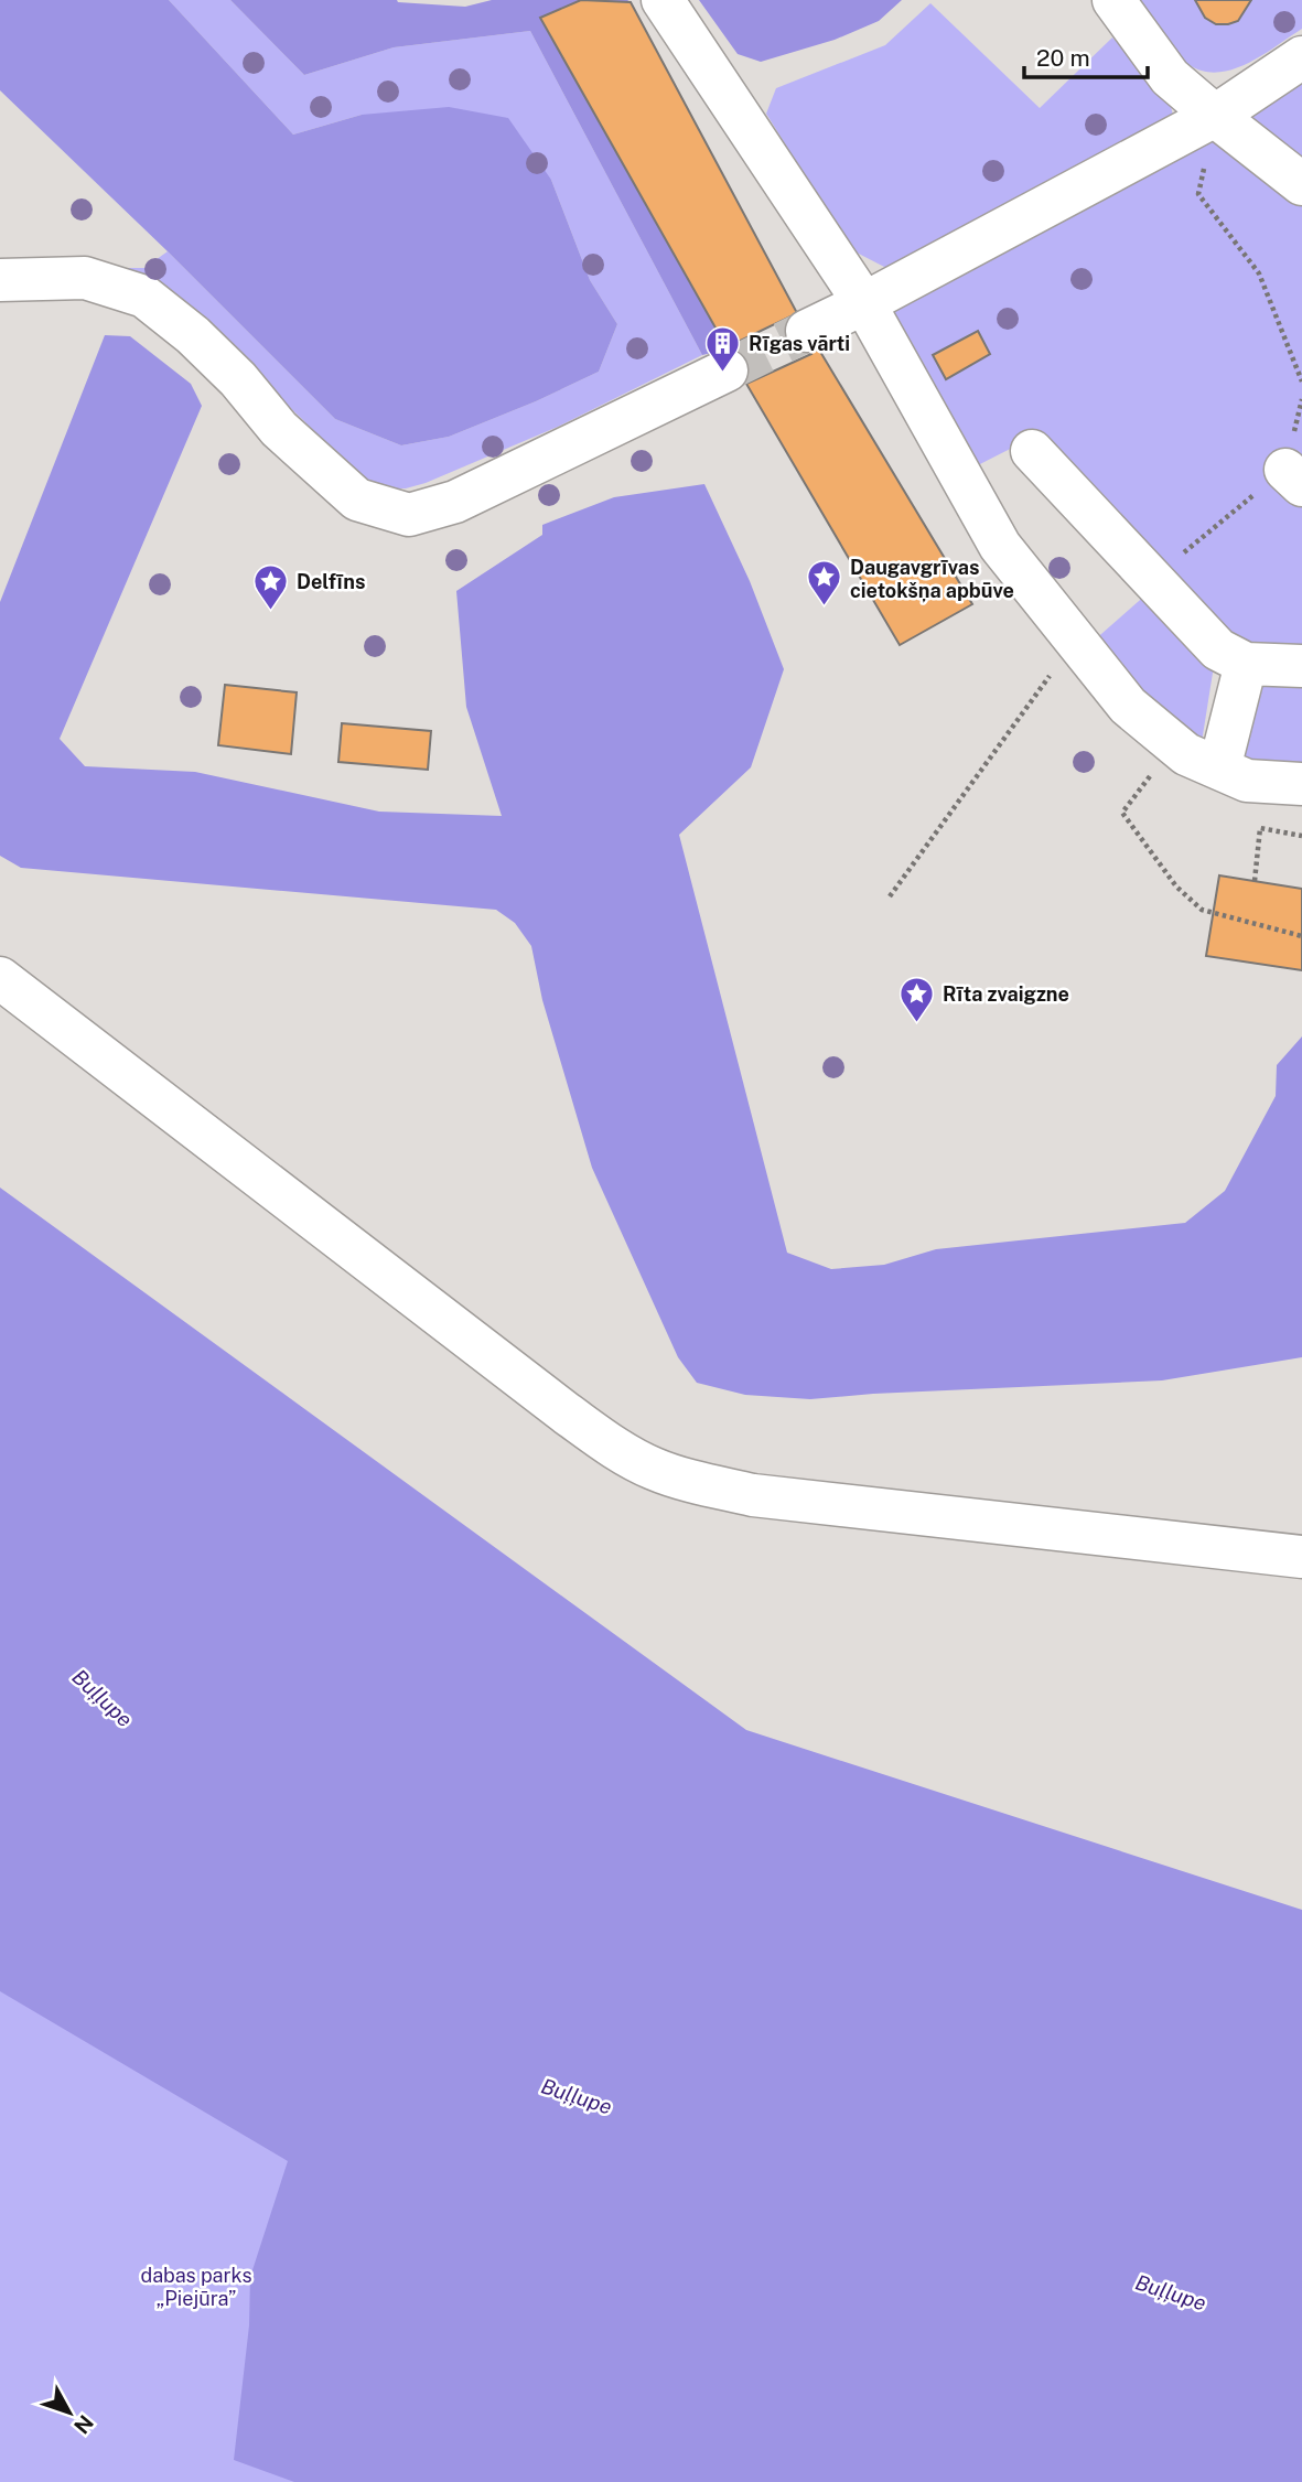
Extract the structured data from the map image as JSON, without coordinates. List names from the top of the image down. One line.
{"water":["Buļļupe"],"parks":["dabas parks „Piejūra”"],"places":{"building":["Rīgas vārti"],"place":["Daugavgrīvas cietokšņa apbūve","Delfīns","Rīta zvaigzne"]},"scale_bar":"20 m","north":"bottom right"}
